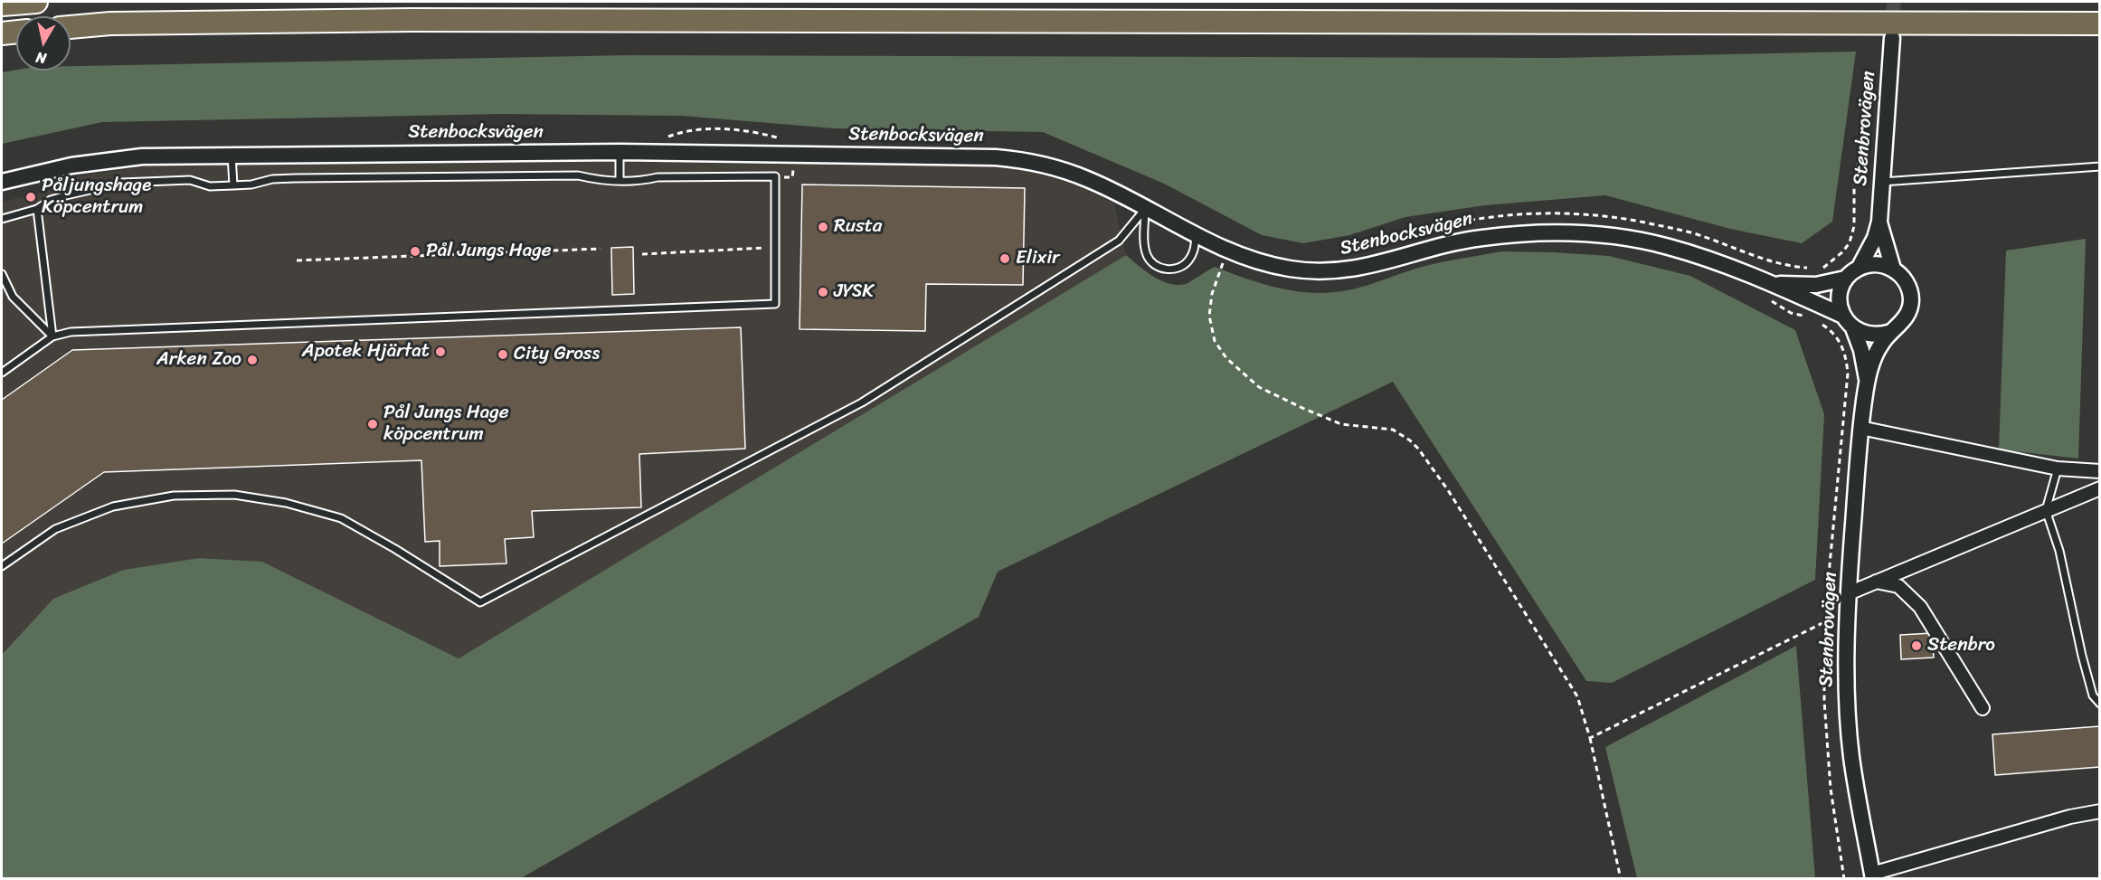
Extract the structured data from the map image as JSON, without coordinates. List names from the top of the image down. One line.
{"streets":{"street":["Stenbrovägen","Stenbocksvägen"]},"crossings":[["Stenbrovägen","Stenbocksvägen"]],"places":["Påljungshage Köpcentrum","Rusta","Pål Jungs Hage","Elixir","JYSK","Apotek Hjärtat","City Gross","Arken Zoo","Pål Jungs Hage köpcentrum","Stenbro"],"north":"bottom"}
